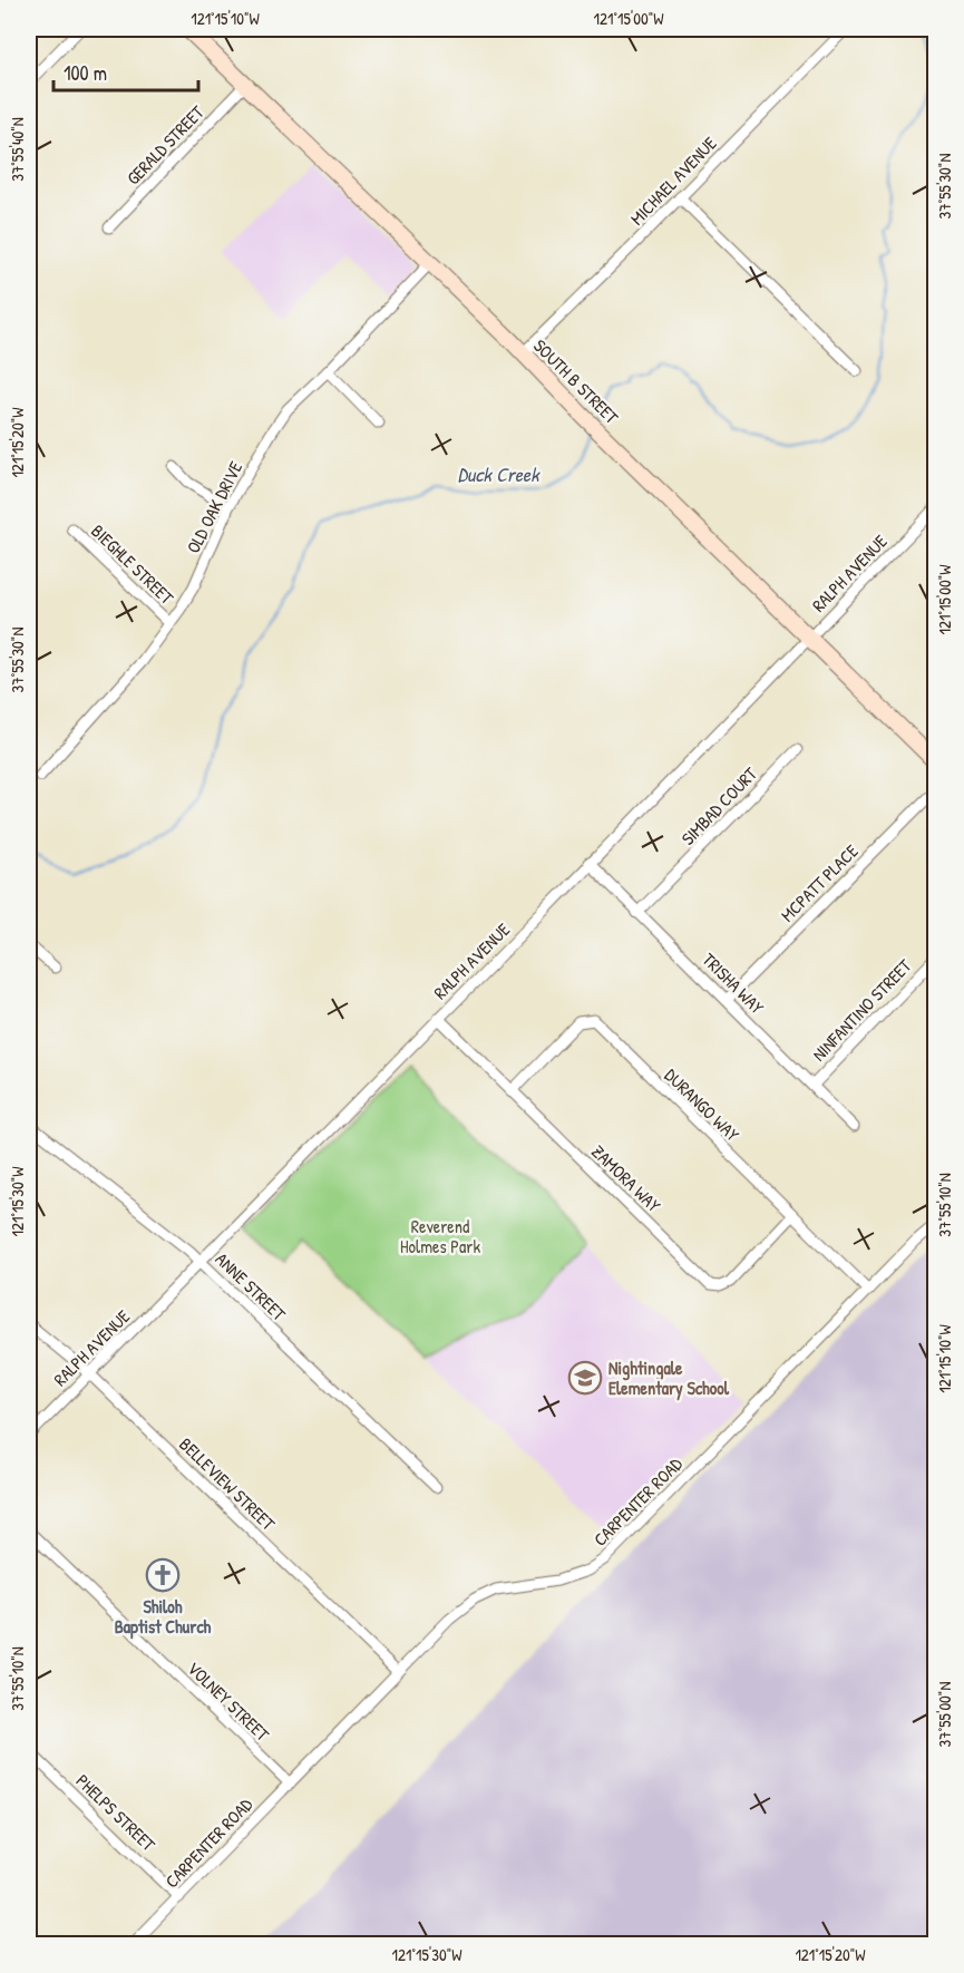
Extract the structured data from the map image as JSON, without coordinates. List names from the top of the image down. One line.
{"streets":{"street":["GERALD STREET","MICHAEL AVENUE","SOUTH B STREET","OLD OAK DRIVE","BIEGHLE STREET","RALPH AVENUE","SIMBAD COURT","MCPATT PLACE","TRISHA WAY","NINFANTINO STREET","DURANGO WAY","ZAMORA WAY","ANNE STREET","BELLEVIEW STREET","CARPENTER ROAD","VOLNEY STREET","PHELPS STREET"]},"crossings":[["GERALD STREET","SOUTH B STREET"],["MICHAEL AVENUE","SOUTH B STREET"],["SOUTH B STREET","OLD OAK DRIVE"],["SOUTH B STREET","RALPH AVENUE"],["OLD OAK DRIVE","BIEGHLE STREET"],["RALPH AVENUE","TRISHA WAY"],["RALPH AVENUE","ZAMORA WAY"],["RALPH AVENUE","ANNE STREET"],["RALPH AVENUE","BELLEVIEW STREET"],["SIMBAD COURT","TRISHA WAY"],["MCPATT PLACE","TRISHA WAY"],["TRISHA WAY","NINFANTINO STREET"],["DURANGO WAY","ZAMORA WAY"],["DURANGO WAY","CARPENTER ROAD"],["BELLEVIEW STREET","CARPENTER ROAD"],["CARPENTER ROAD","VOLNEY STREET"],["CARPENTER ROAD","PHELPS STREET"]],"water":["Duck Creek"],"parks":["Reverend Holmes Park"],"places":{"school or university":["Nightingale Elementary School"],"church":["Shiloh Baptist Church"]},"scale_bar":"100 m","coordinates":["121°15'10\"W","121°15'00\"W","37°55'40\"N","37°55'30\"N","121°15'20\"W","121°15'30\"W","37°55'10\"N","37°55'00\"N"]}
